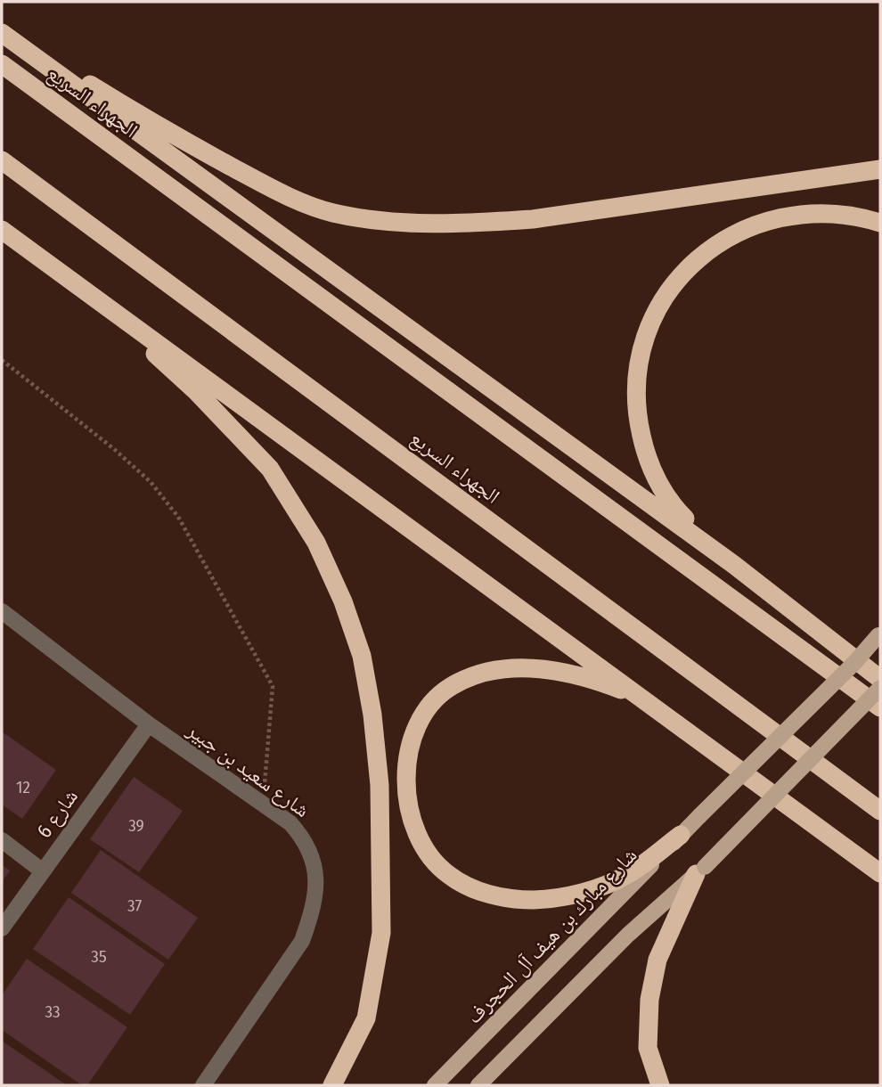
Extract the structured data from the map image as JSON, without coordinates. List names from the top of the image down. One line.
{"streets":{"highway":["الجهراء السريع"],"main road":["شارع مبارك بن هيف آل الحجرف"],"street":["شارع سعيد بن جبير","شارع 6"]},"crossings":[["شارع سعيد بن جبير","شارع 6"]],"house_numbers":["12","39","37","35","33"]}
